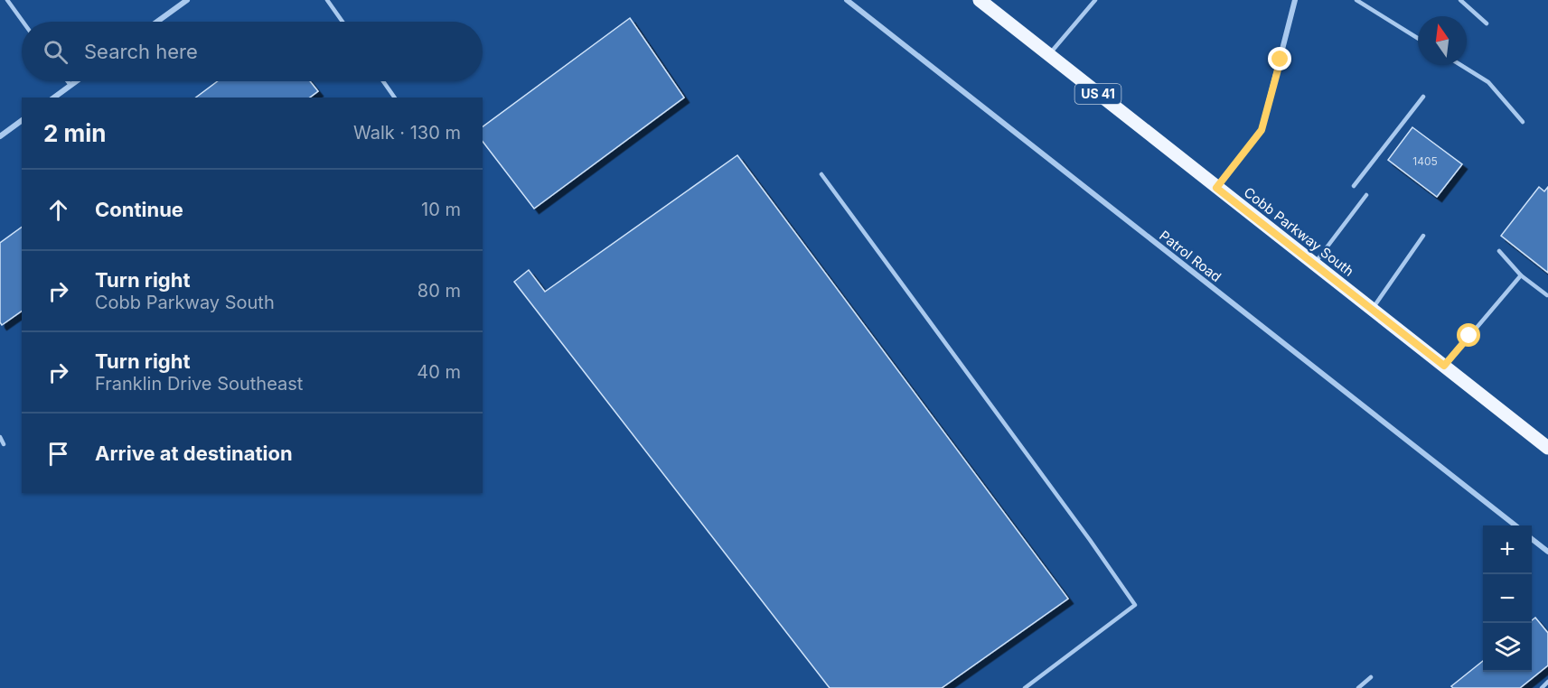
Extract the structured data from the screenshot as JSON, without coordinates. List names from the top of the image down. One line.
{"streets":{"main road":["US 41","Cobb Parkway South"],"street":["Patrol Road"]},"house_numbers":["1405"],"north":"top","page":{"search":"Search here","heading":["2 min","Walk · 130 m"],"list":[["Continue","10 m"],["Turn right","Cobb Parkway South","80 m"],["Turn right","Franklin Drive Southeast","40 m"],"Arrive at destination"],"map_buttons":["+","−"]}}
